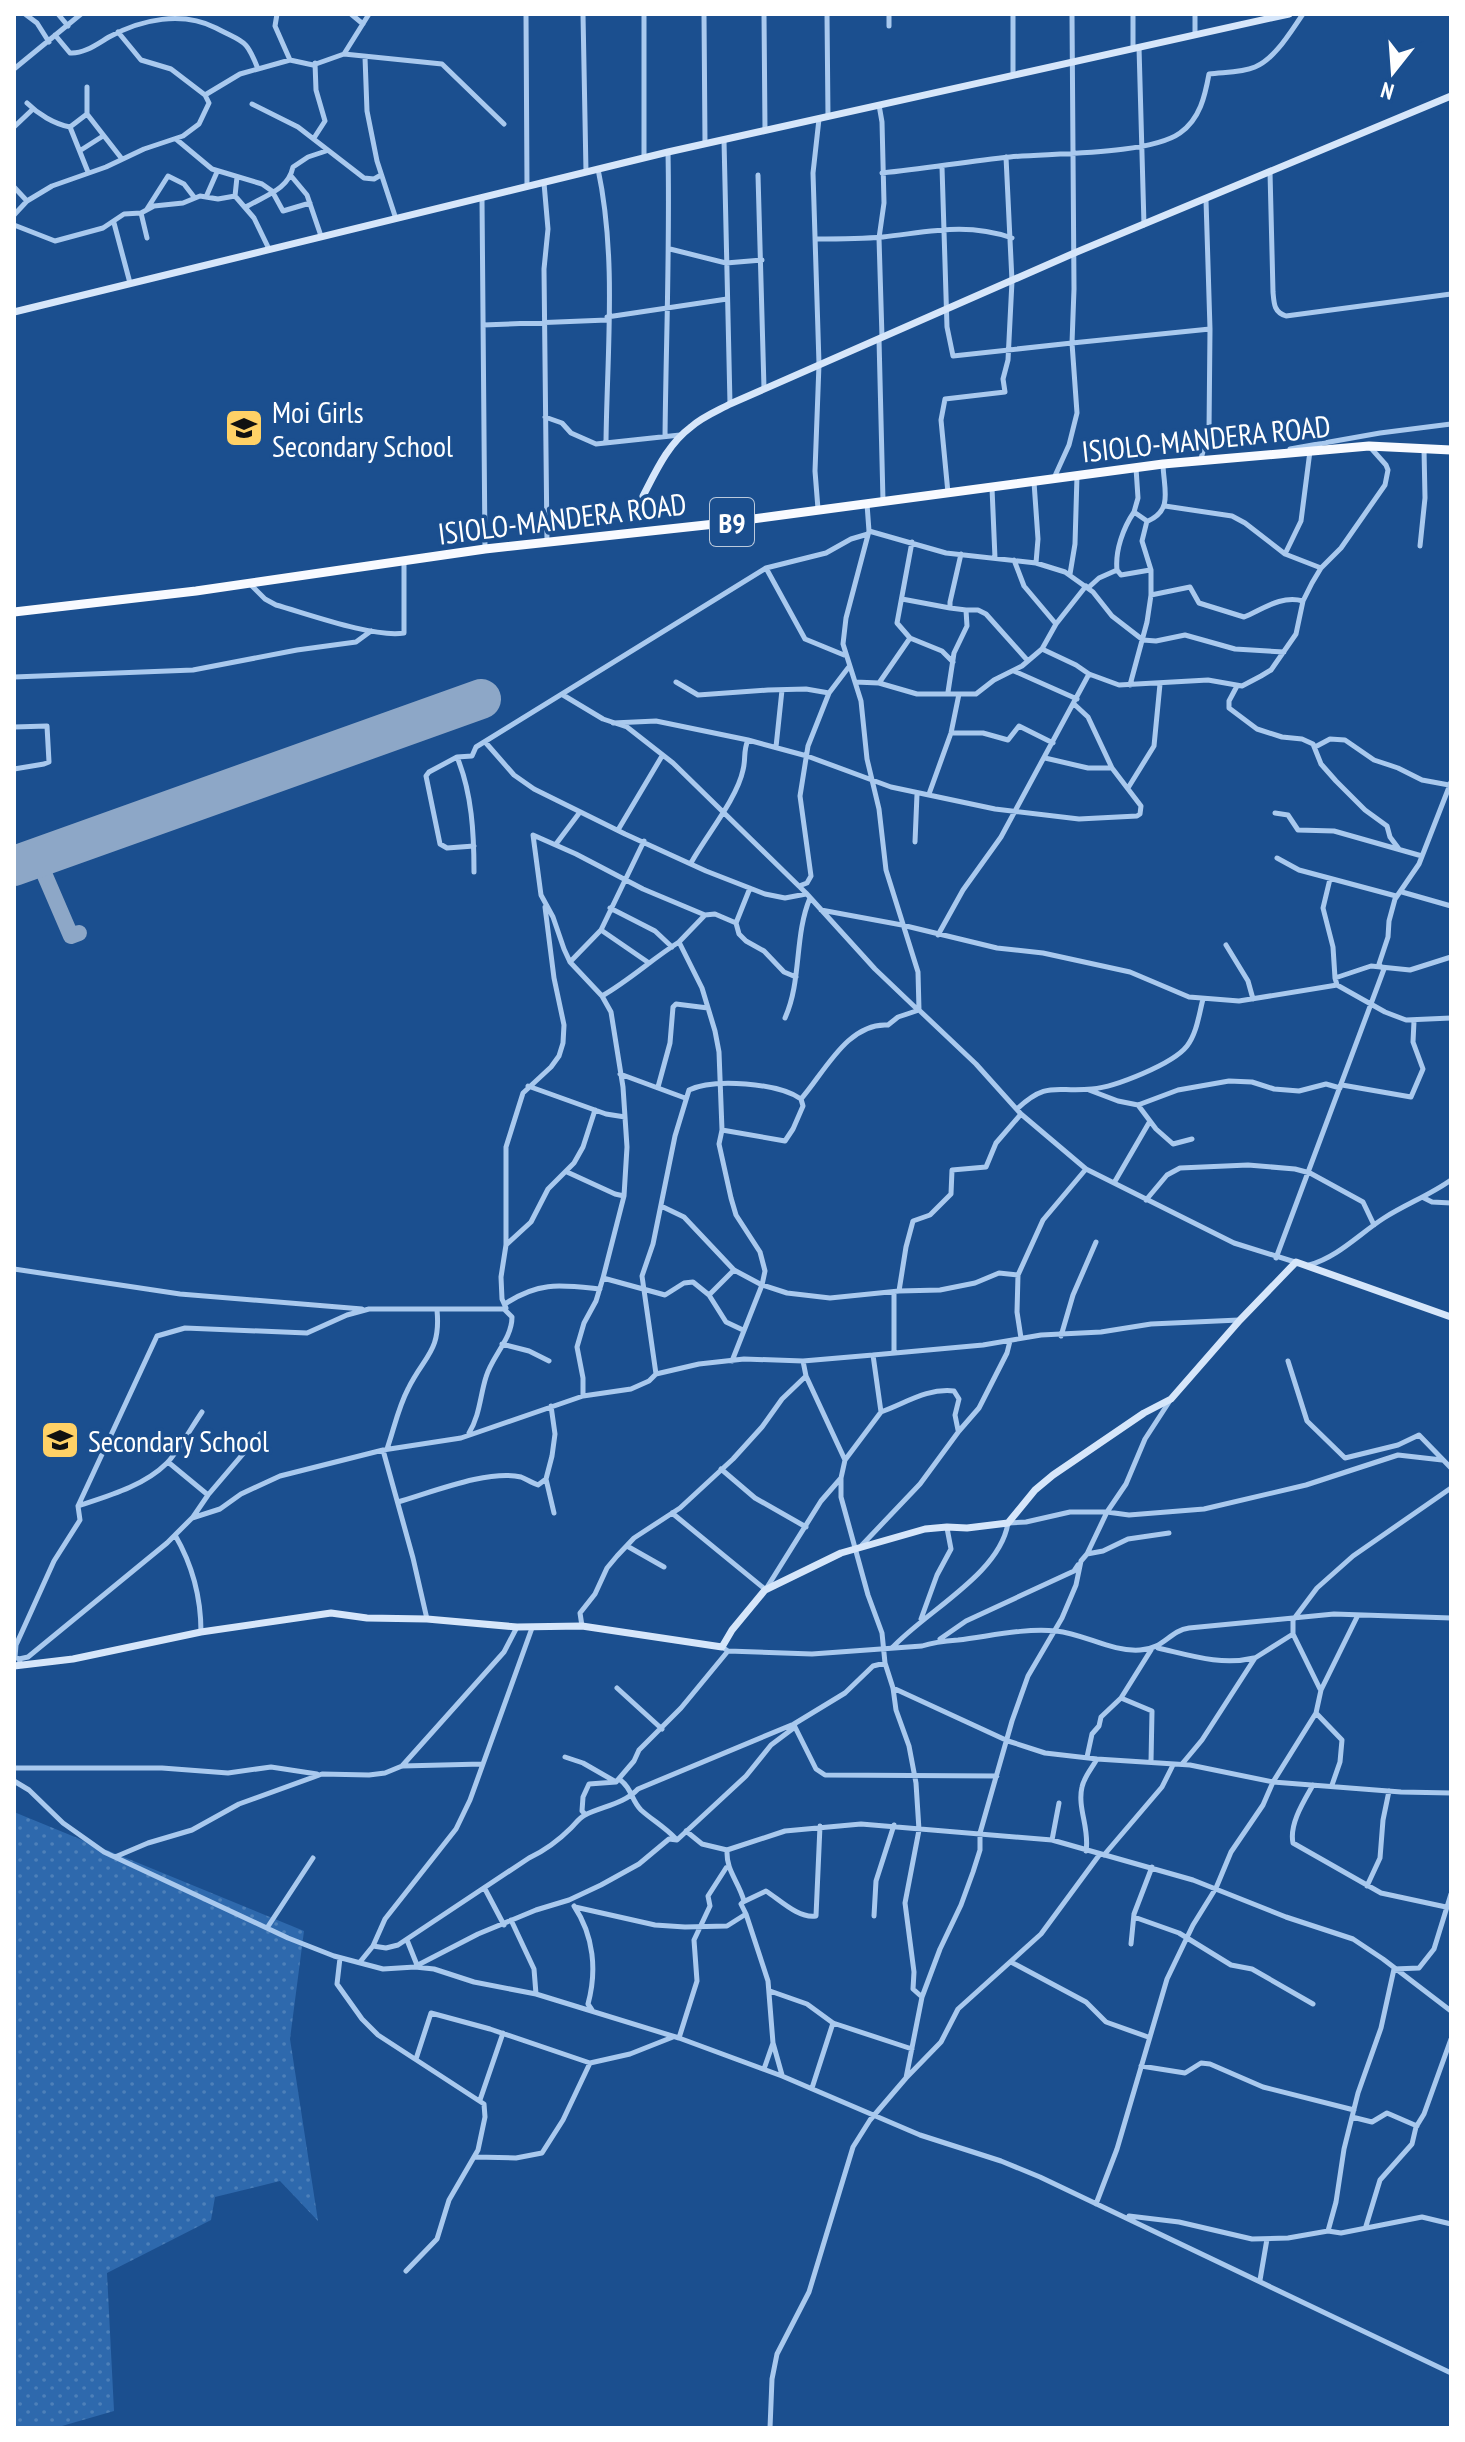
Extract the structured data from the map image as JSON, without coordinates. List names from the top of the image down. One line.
{"streets":{"highway":["ISIOLO-MANDERA ROAD","B9"]},"places":{"school or university":["Moi Girls Secondary School","Secondary School"]},"north":"bottom"}
